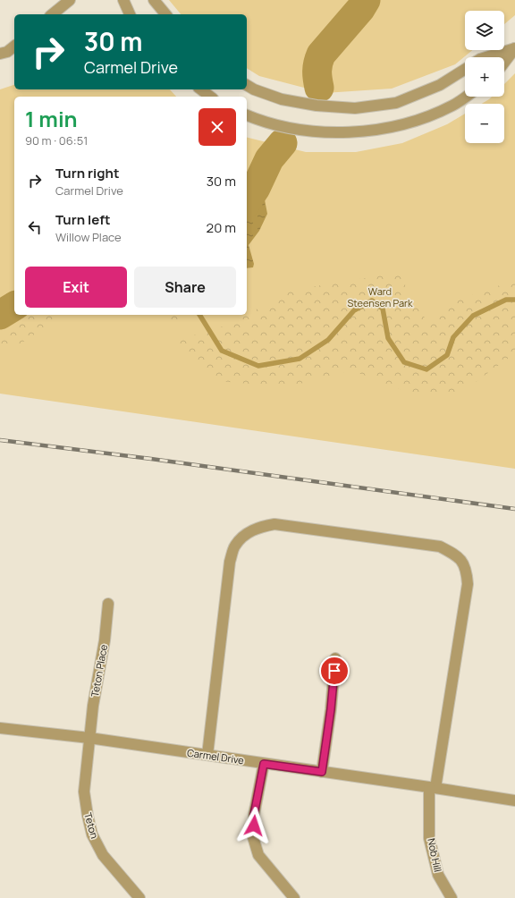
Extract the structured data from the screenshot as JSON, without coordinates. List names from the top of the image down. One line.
{"streets":{"street":["Teton Place","Carmel Drive","Teton","Nob Hill"]},"crossings":[["Teton Place","Carmel Drive"],["Teton Place","Teton"],["Carmel Drive","Teton"],["Carmel Drive","Nob Hill"]],"parks":["Ward Steensen Park"],"page":{"map_buttons":["+","−"],"turn":["30 m","Carmel Drive"],"heading":["1 min","90 m · 06:51"],"list":[{"name":"Turn right","note":"Carmel Drive","value":"30 m"},{"name":"Turn left","note":"Willow Place","value":"20 m"}],"buttons":["Exit","Share"]}}
